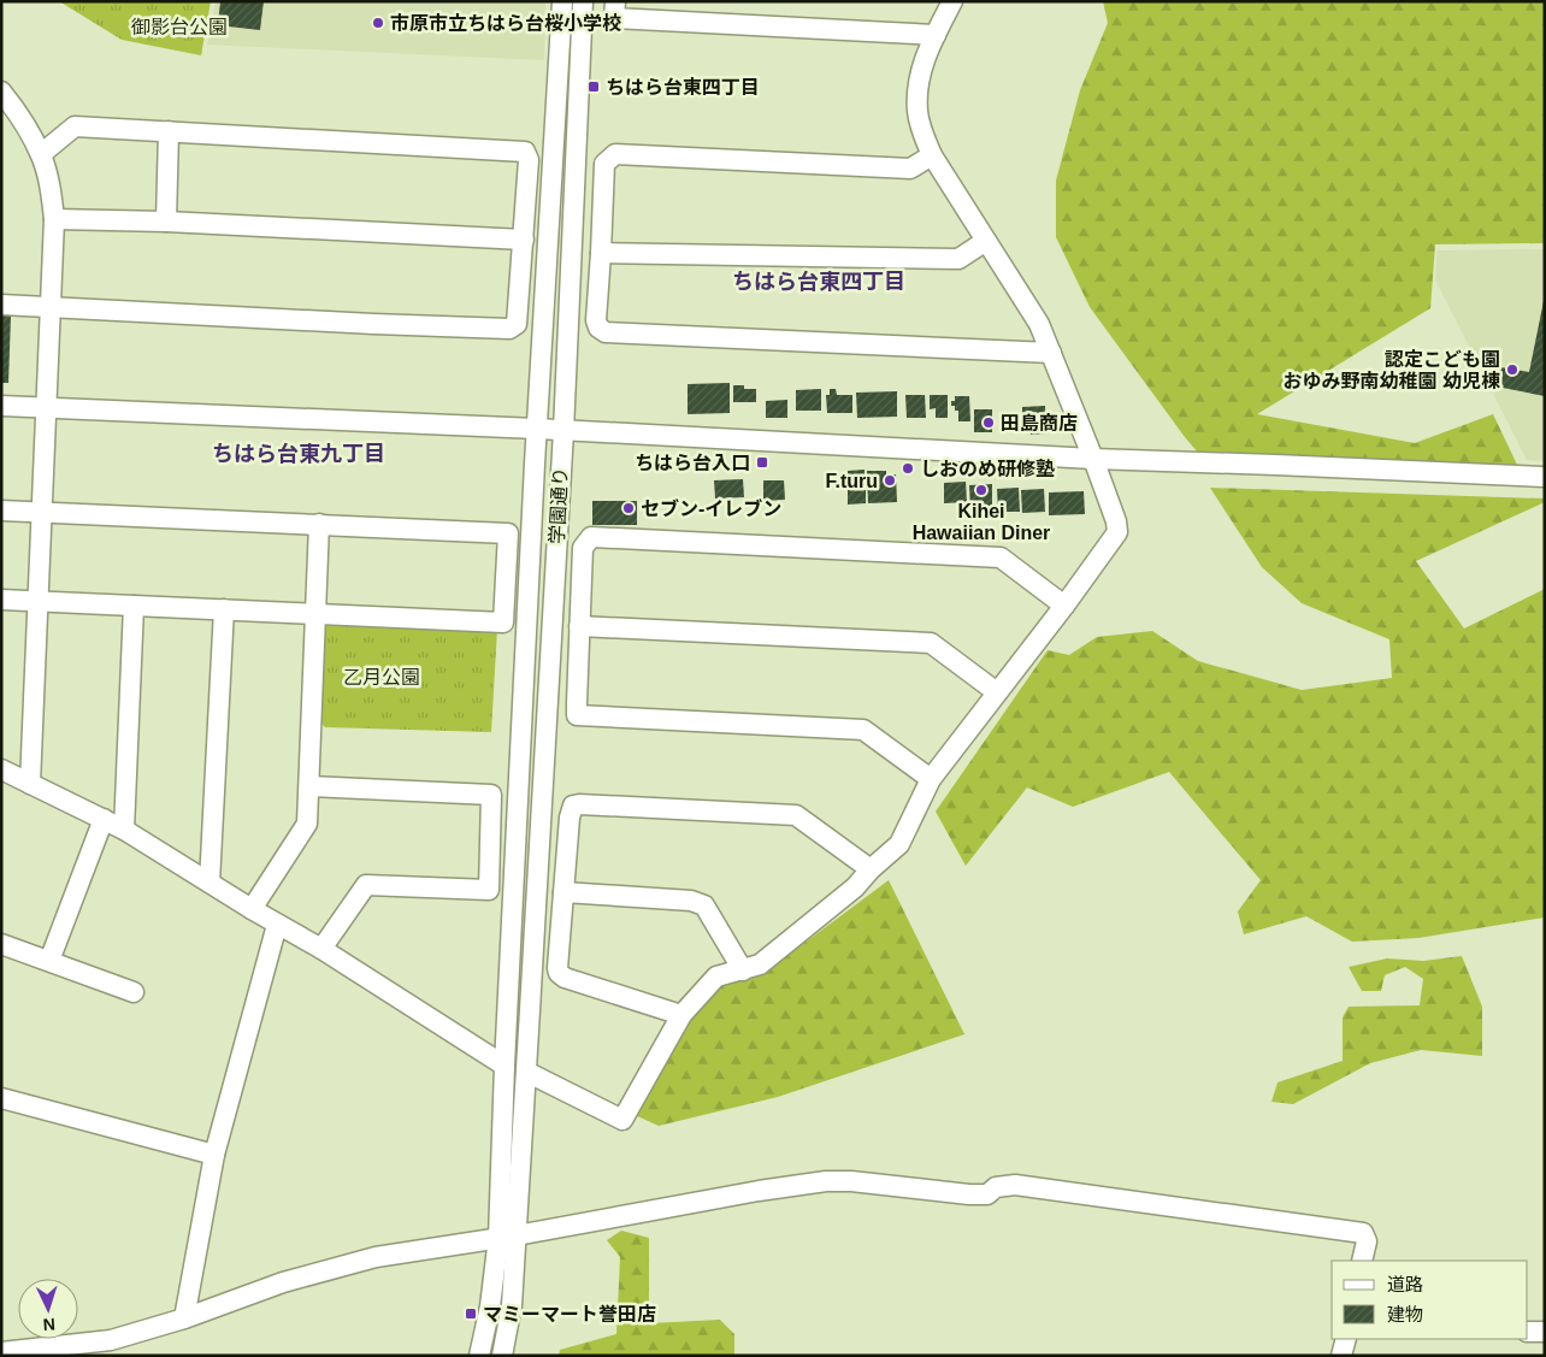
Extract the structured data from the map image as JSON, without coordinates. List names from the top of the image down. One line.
{"streets":{"street":["学園通り"]},"districts":["ちはら台東四丁目","ちはら台東九丁目"],"parks":["御影台公園","乙月公園"],"places":{"other":["市原市立ちはら台桜小学校","認定こども園 おゆみ野南幼稚園 幼児棟","田島商店","しおのめ研修塾","F.turu","Kihei Hawaiian Diner","セブン-イレブン"],"transit":["ちはら台東四丁目","ちはら台入口","マミーマート誉田店"]},"legend":["道路","建物"],"north":"bottom"}
